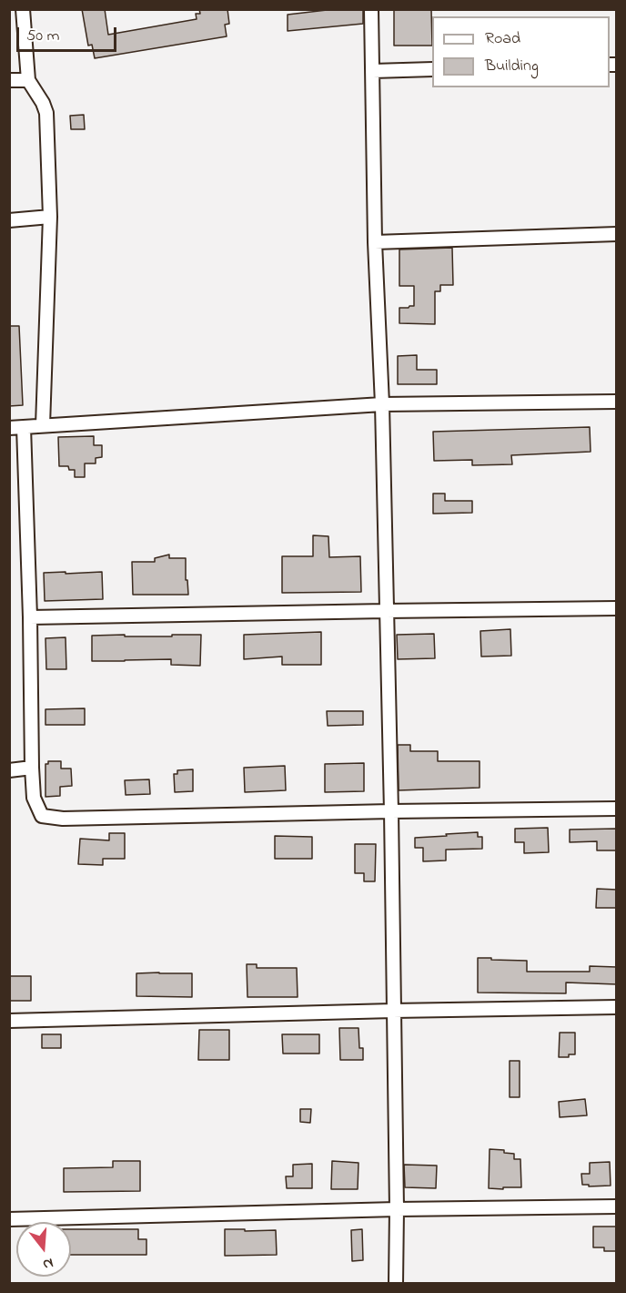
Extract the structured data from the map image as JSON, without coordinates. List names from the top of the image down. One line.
{"legend":["Road","Building"],"scale_bar":"50 m","north":"bottom"}
